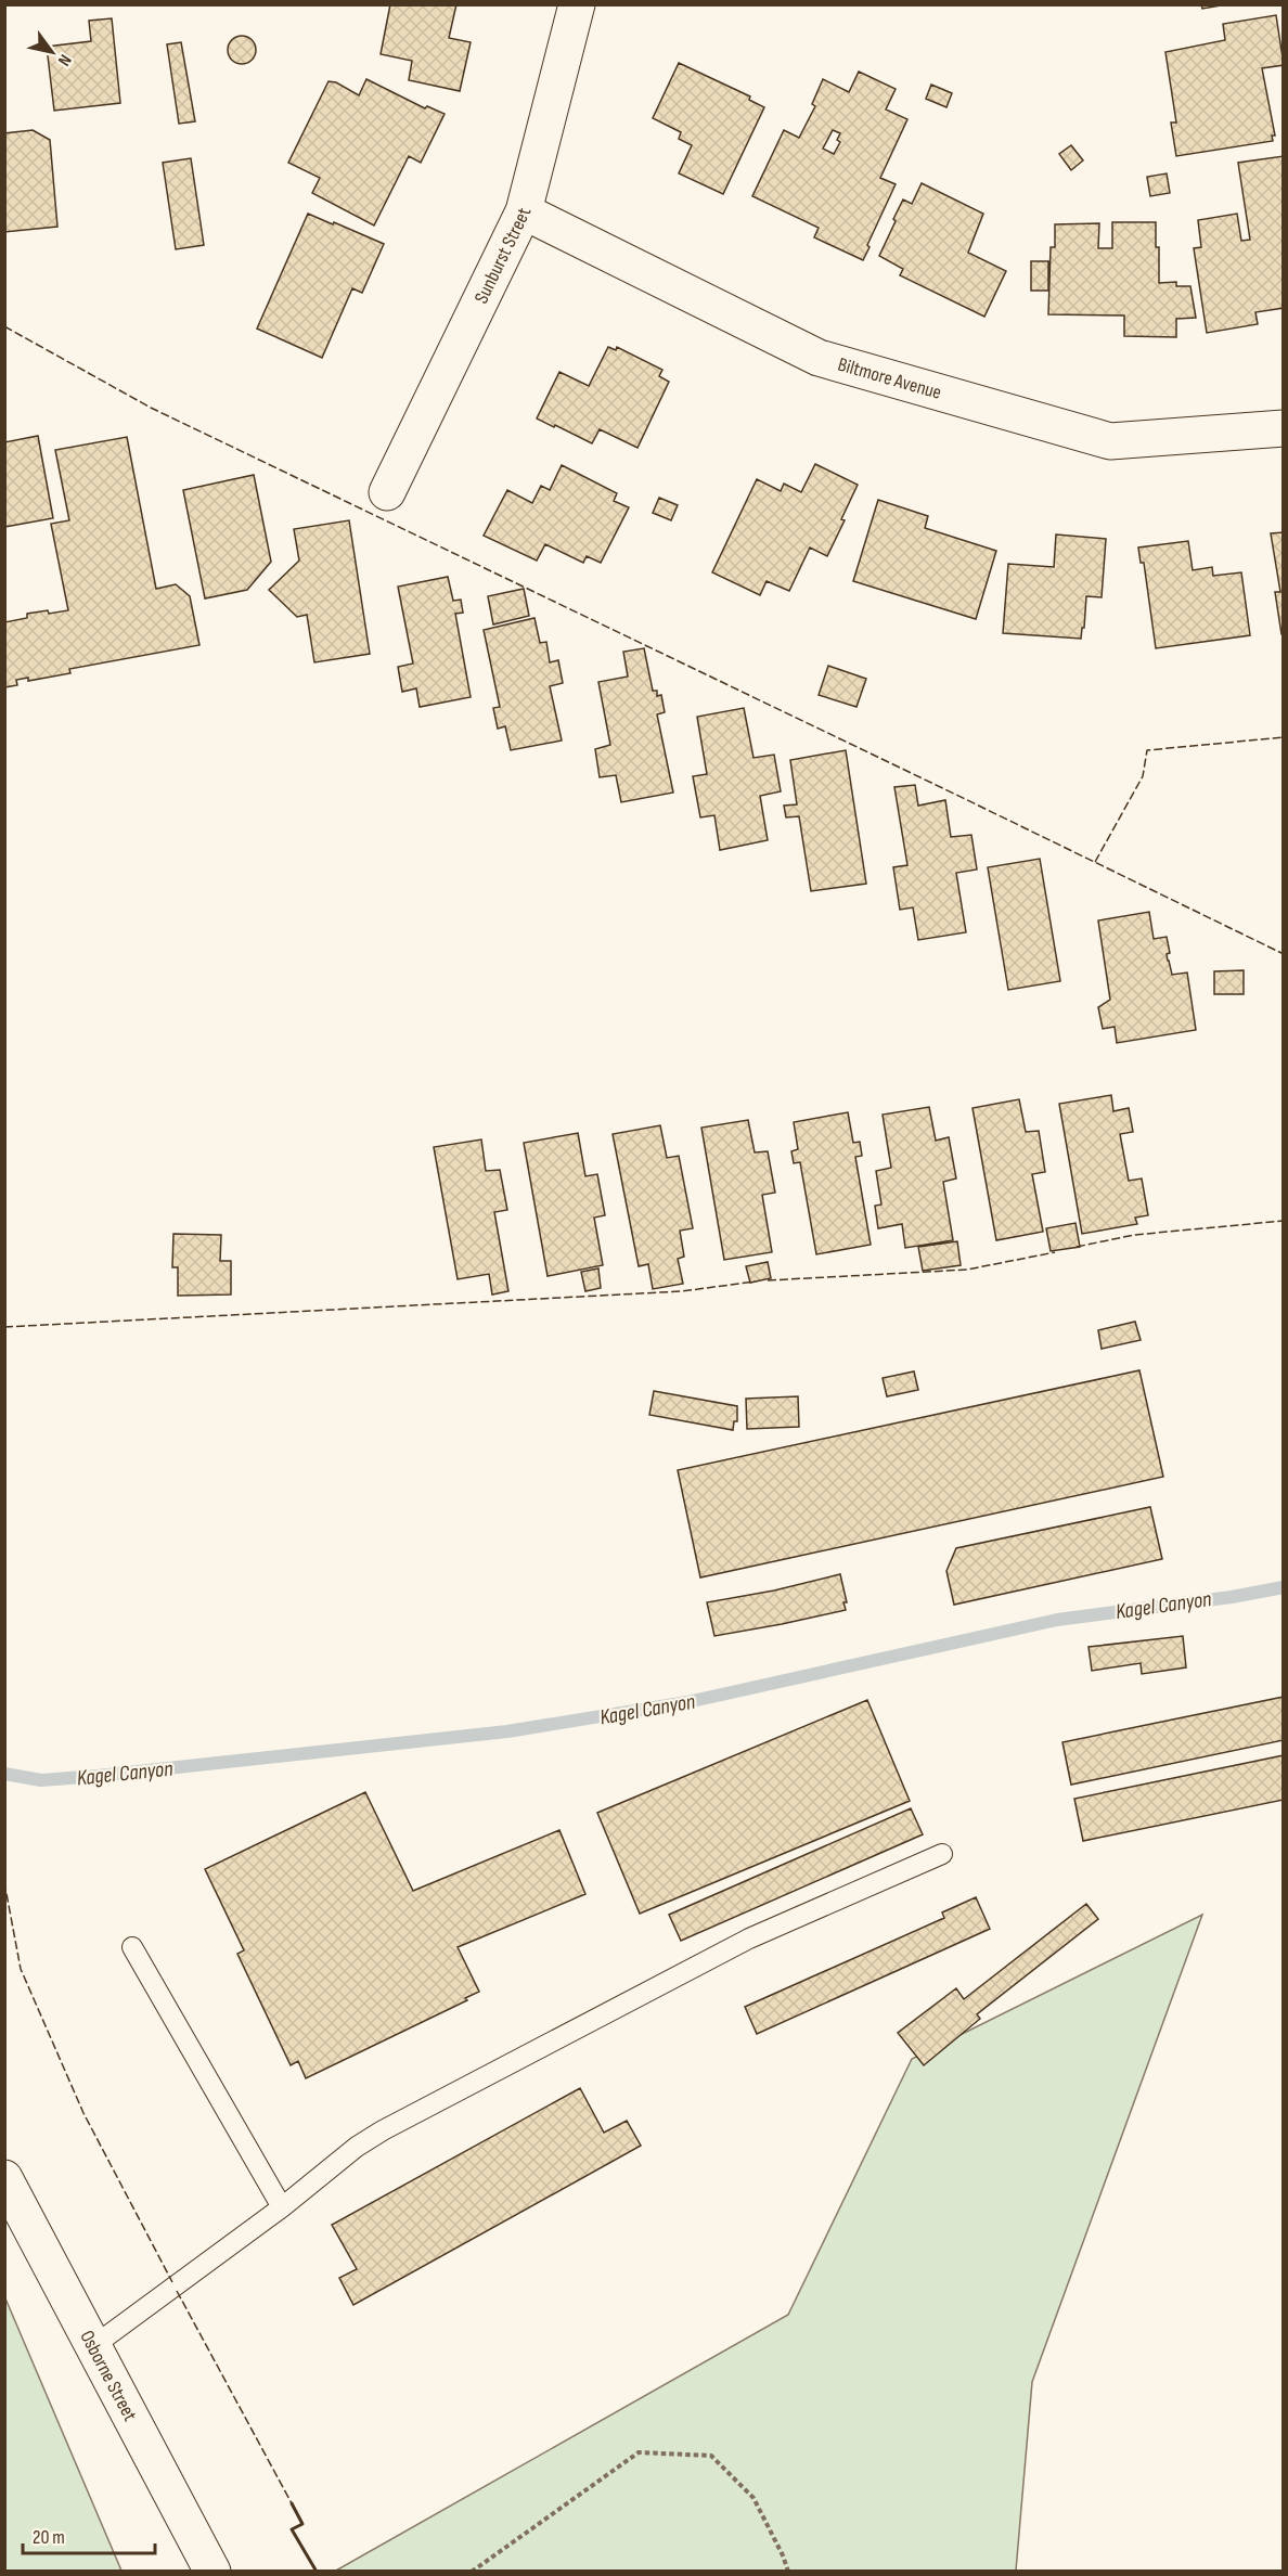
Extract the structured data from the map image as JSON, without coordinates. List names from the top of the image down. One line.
{"streets":{"street":["Sunburst Street","Biltmore Avenue","Osborne Street"]},"crossings":[["Sunburst Street","Biltmore Avenue"]],"water":["Kagel Canyon"],"scale_bar":"20 m","north":"bottom right"}
